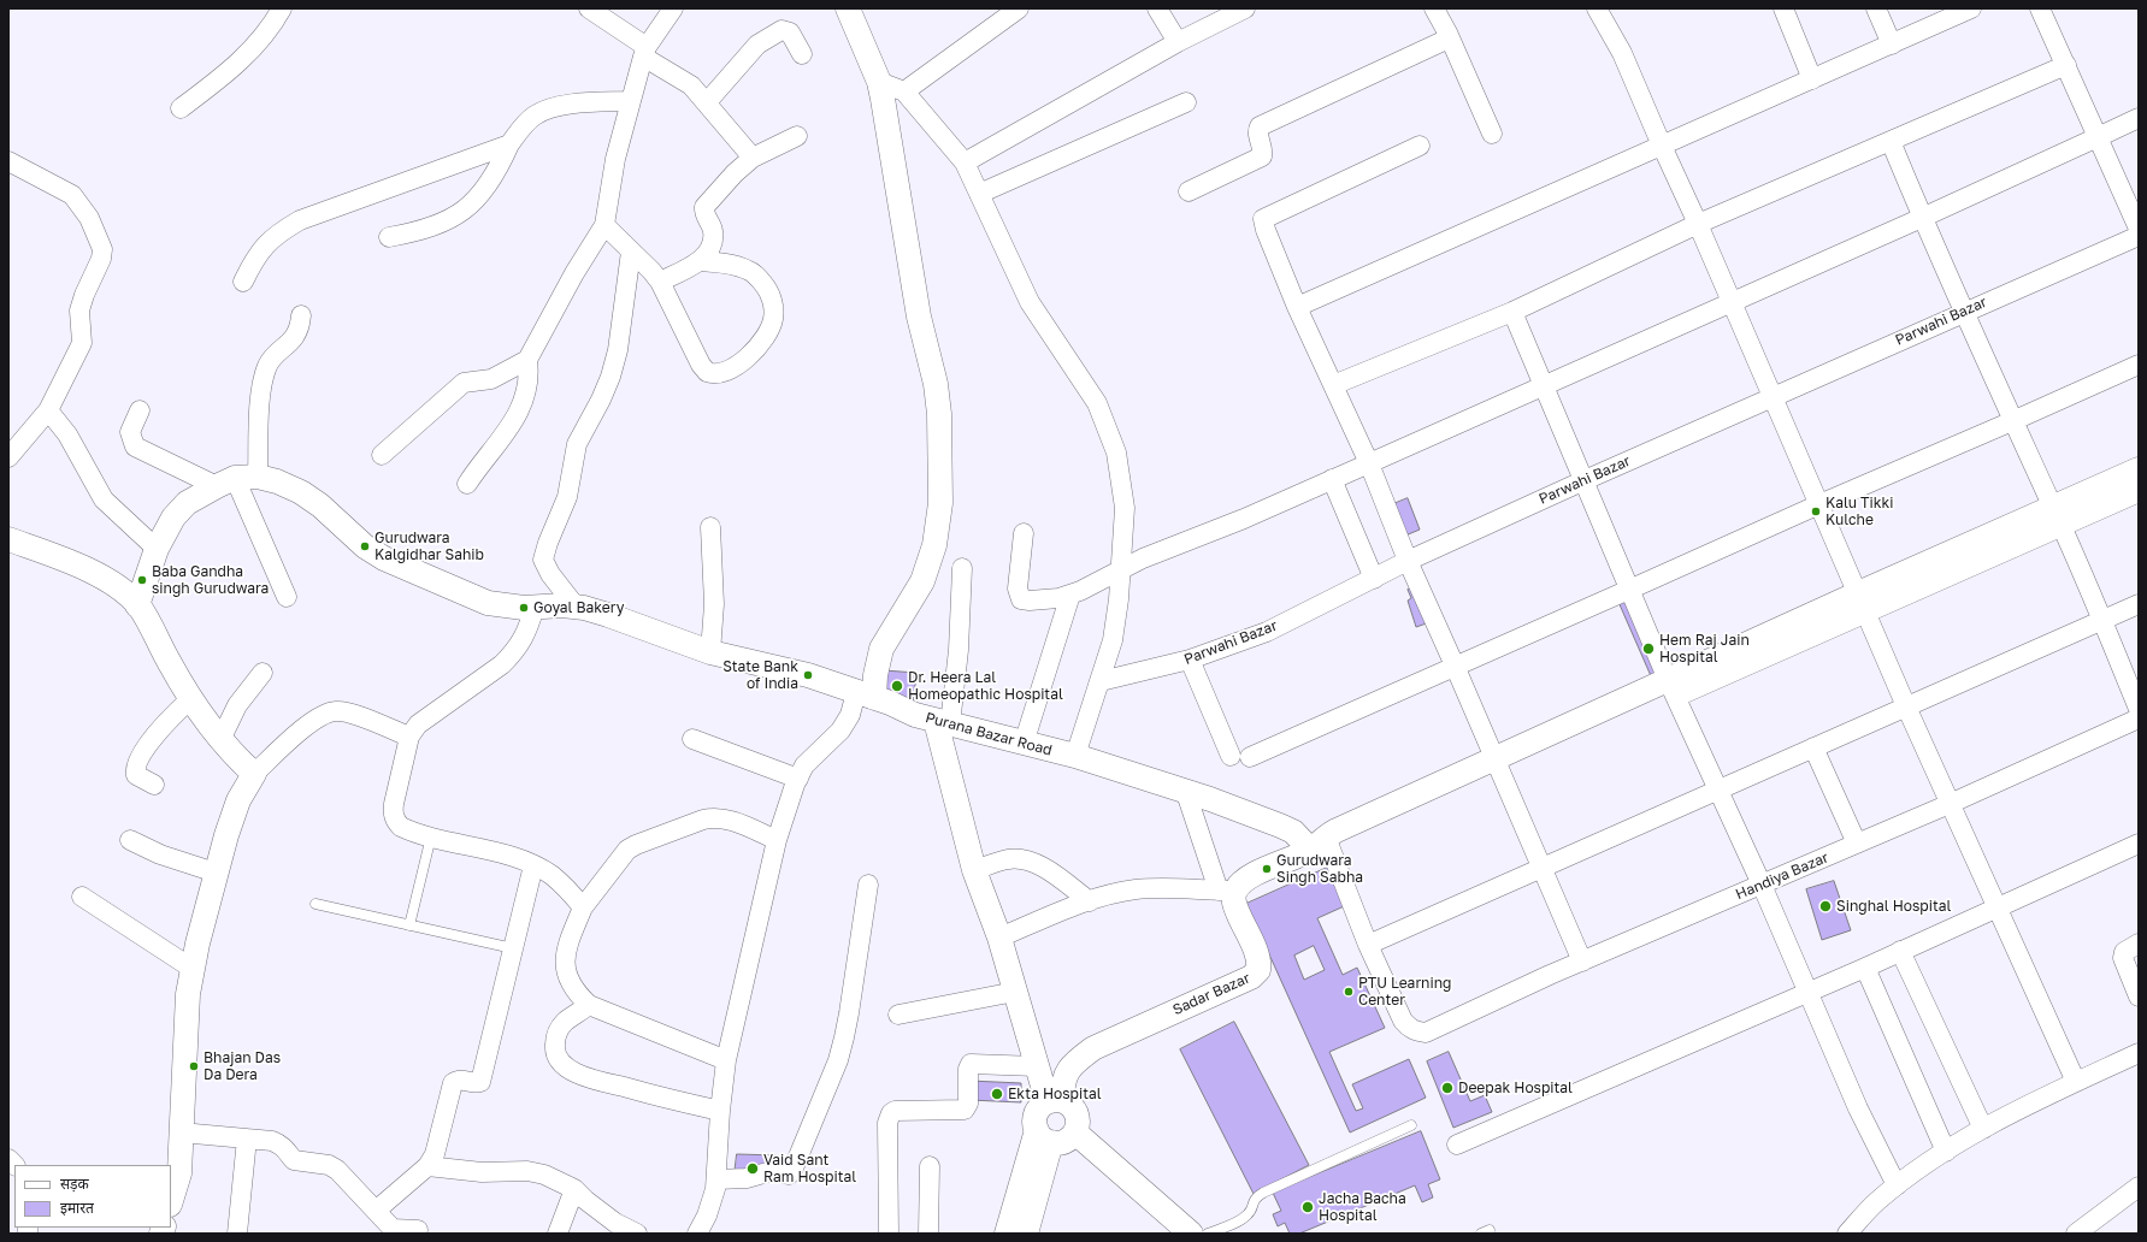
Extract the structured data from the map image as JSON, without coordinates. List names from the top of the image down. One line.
{"streets":{"street":["Parwahi Bazar","Purana Bazar Road","Handiya Bazar","Sadar Bazar"]},"places":["Kalu Tikki Kulche","Gurudwara Kalgidhar Sahib","Baba Gandha singh Gurudwara","Goyal Bakery","Hem Raj Jain Hospital","State Bank of India","Dr. Heera Lal Homeopathic Hospital","Gurudwara Singh Sabha","Singhal Hospital","PTU Learning Center","Bhajan Das Da Dera","Deepak Hospital","Ekta Hospital","Vaid Sant Ram Hospital","Jacha Bacha Hospital"],"legend":["सड़क","इमारत"]}
